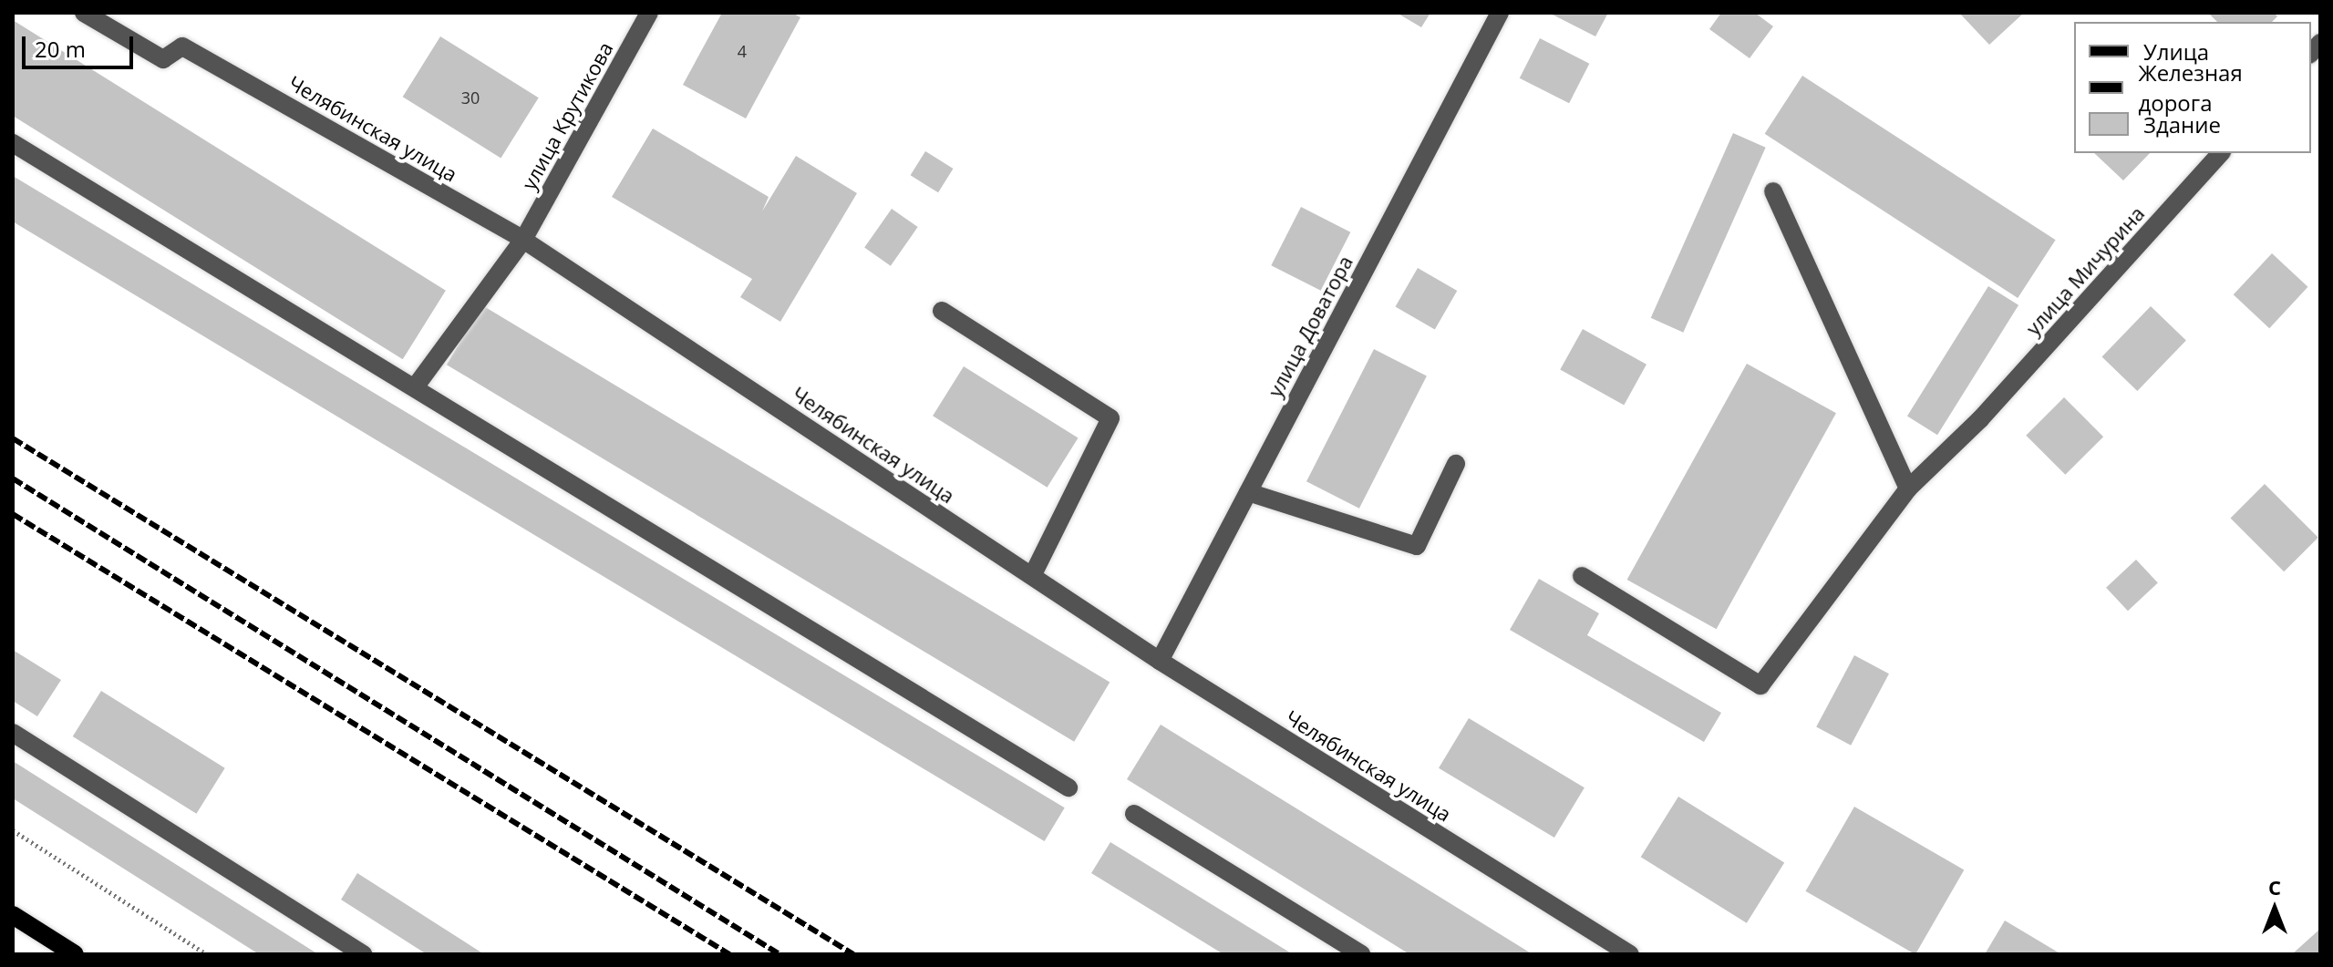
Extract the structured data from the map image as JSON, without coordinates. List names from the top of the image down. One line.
{"streets":{"street":["улица Крутикова","Челябинская улица","улица Мичурина","улица Доватора"]},"crossings":[["улица Крутикова","Челябинская улица"],["Челябинская улица","улица Доватора"]],"house_numbers":["4","30"],"legend":["Улица","Железная дорога","Здание"],"scale_bar":"20 m","north":"top"}
